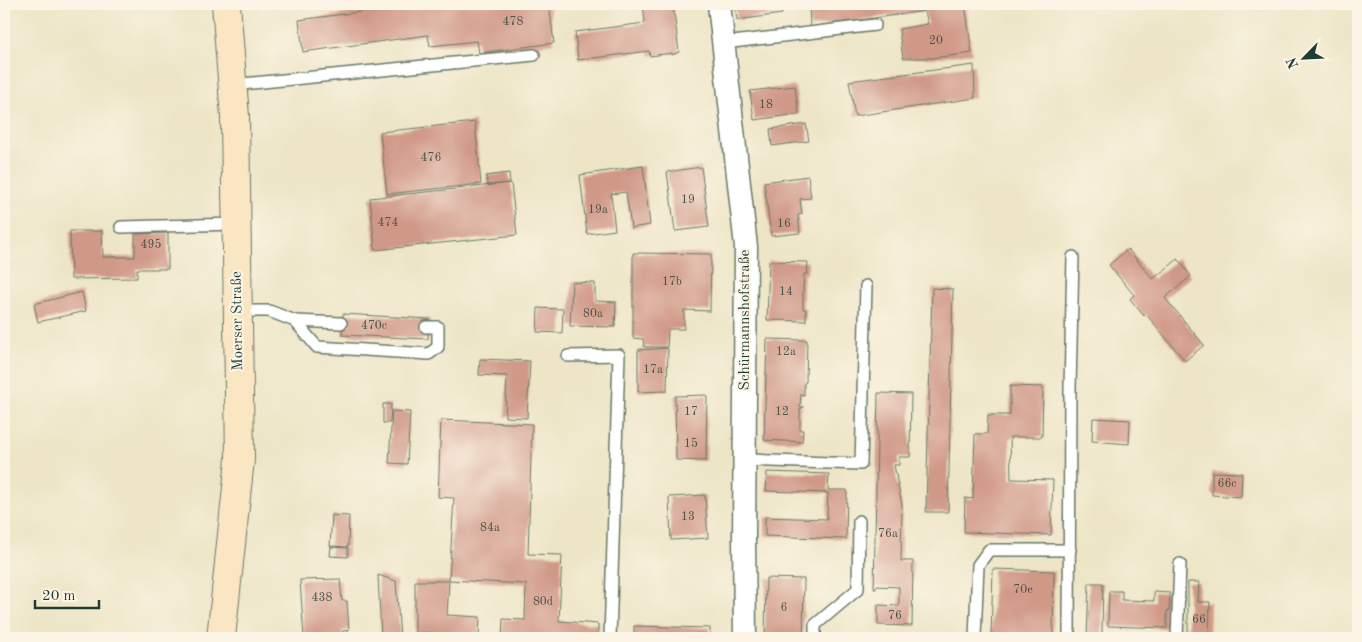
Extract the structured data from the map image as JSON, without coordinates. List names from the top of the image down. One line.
{"streets":{"street":["Schürmannshofstraße","Moerser Straße"]},"house_numbers":["478","20","18","476","19","19a","474","16","495","17b","14","80a","470c","12a","17a","17","12","15","66c","13","84a","76a","70e","438","80d","6","76","66"],"scale_bar":"20 m","north":"bottom left"}
